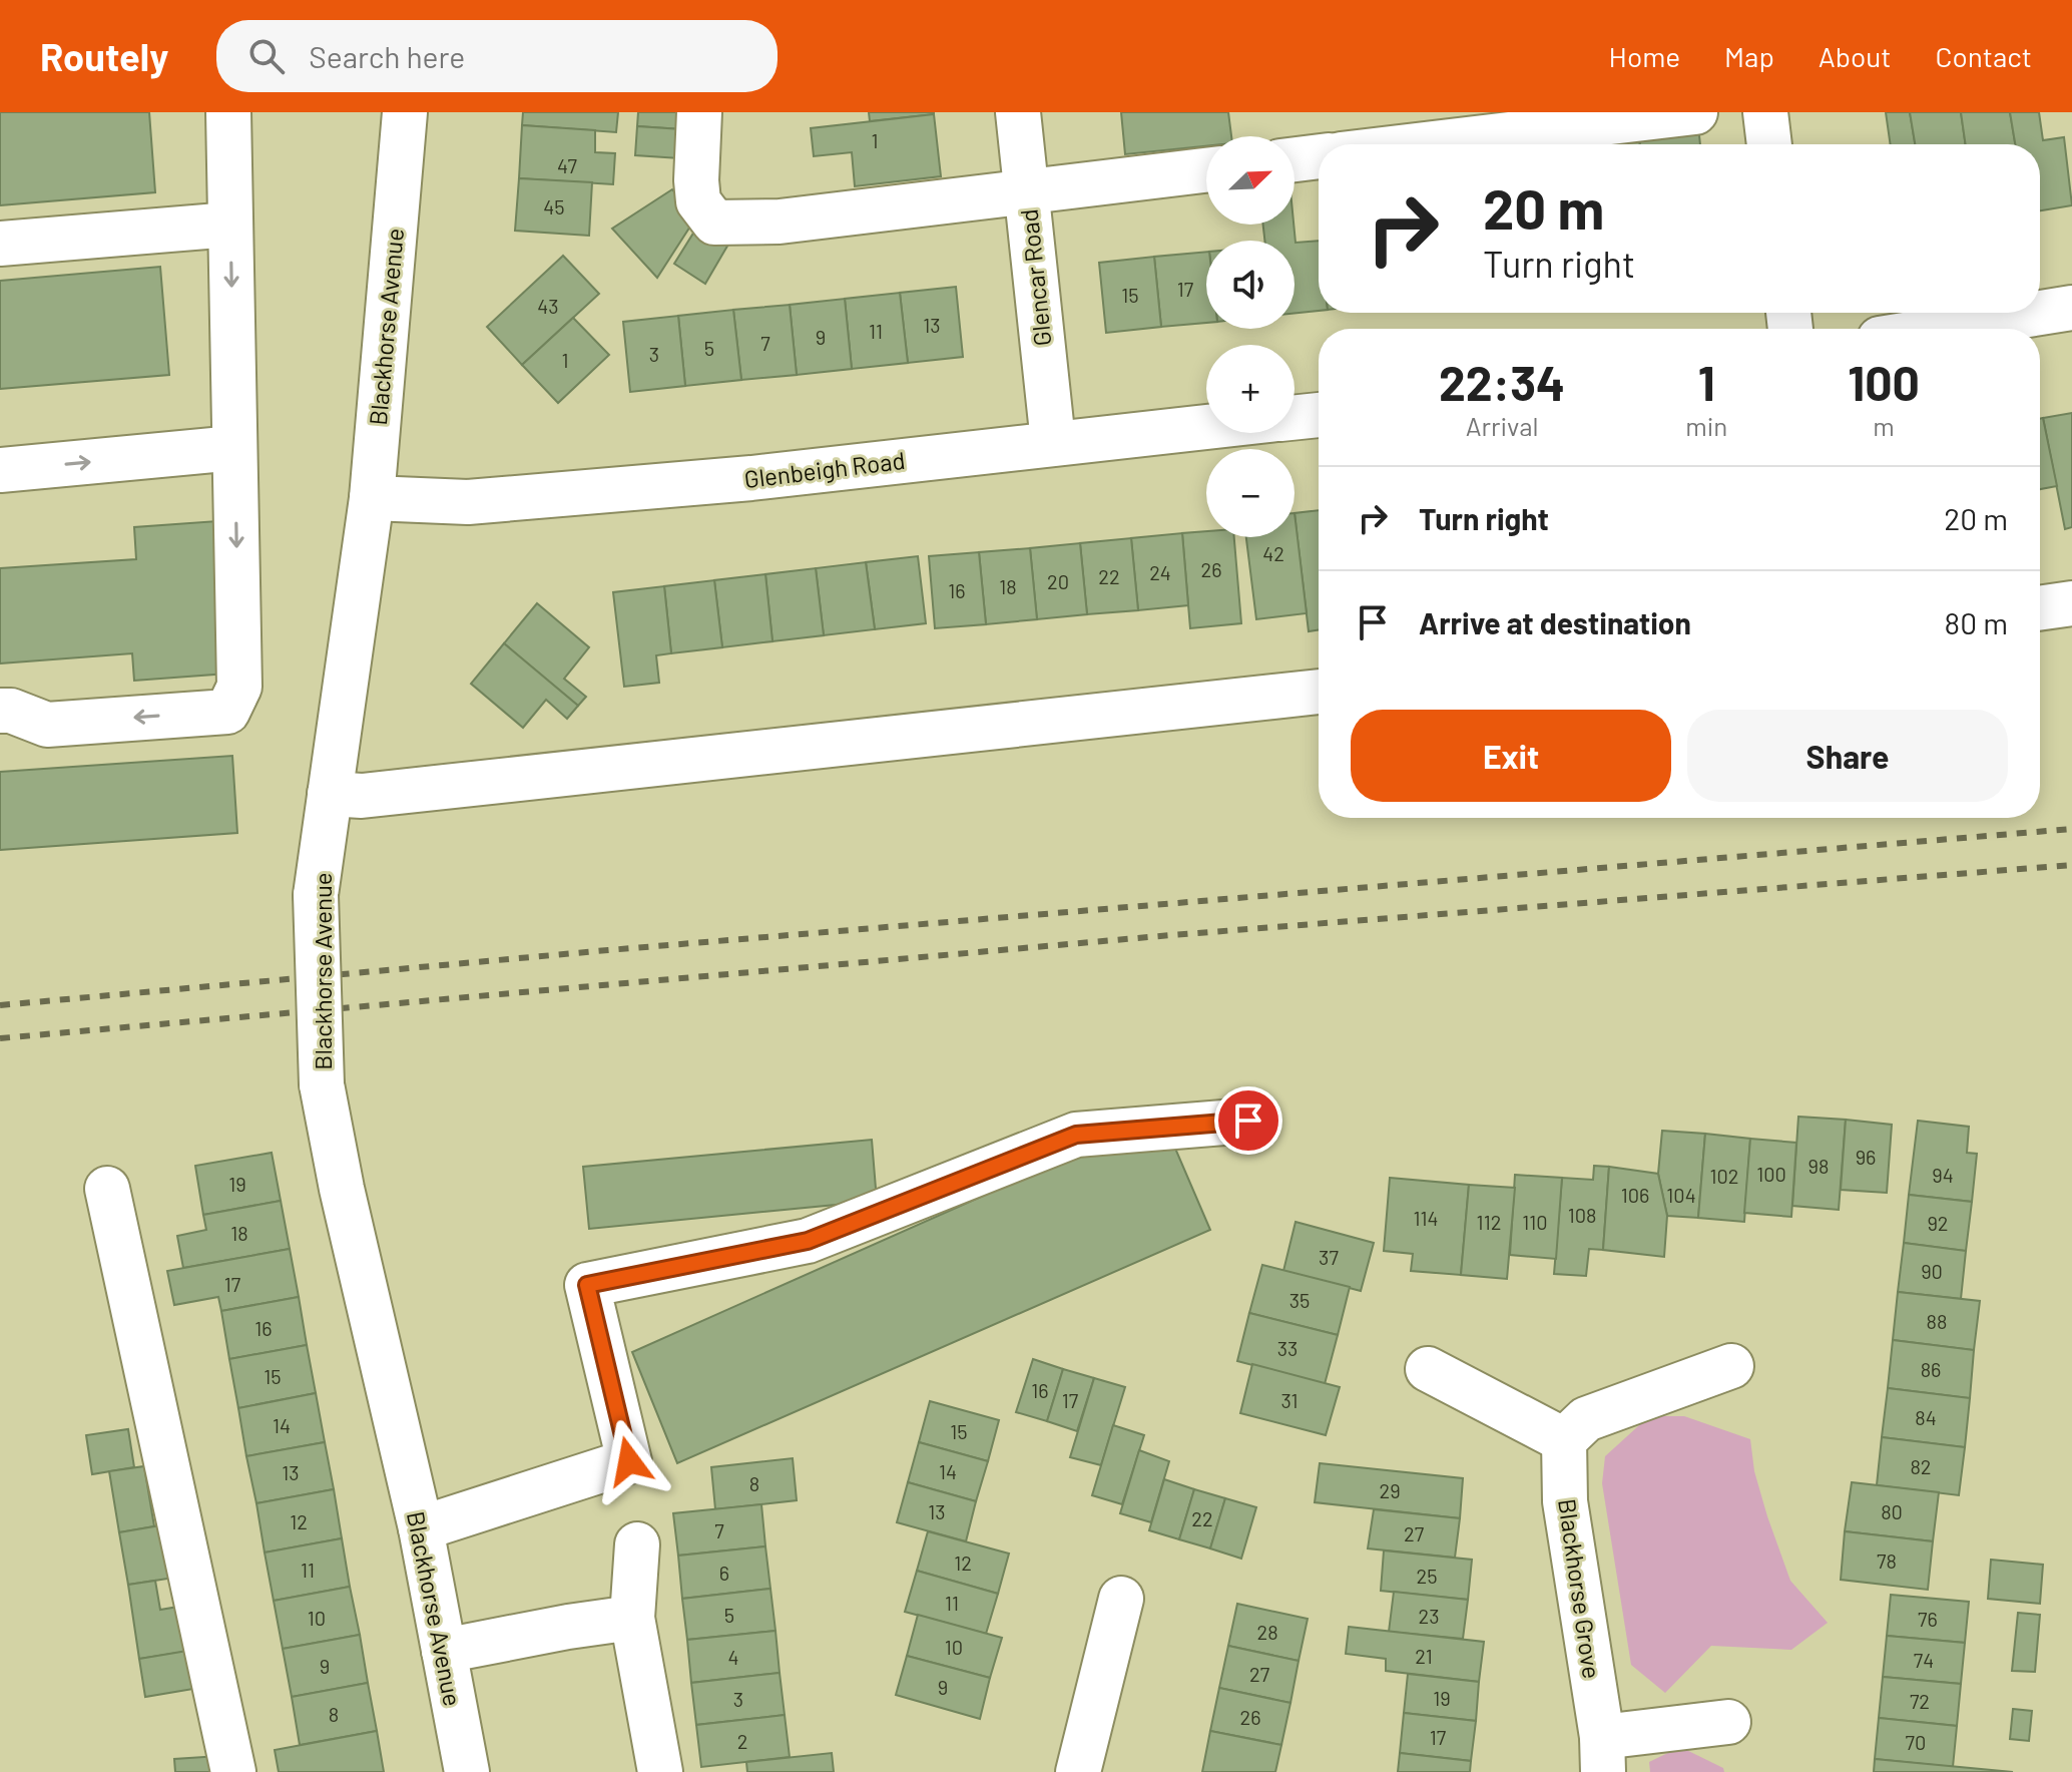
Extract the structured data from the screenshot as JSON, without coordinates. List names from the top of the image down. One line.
{"streets":{"street":["Glencar Road","Blackhorse Avenue","Glenbeigh Road","Blackhorse Grove"]},"crossings":[["Glencar Road","Glenbeigh Road"],["Blackhorse Avenue","Glenbeigh Road"]],"house_numbers":["1","47","45","17","15","43","13","11","9","7","5","3","1","42","26","24","22","20","18","16","96","98","100","94","102","19","106","104","108","114","112","110","92","18","37","90","17","35","88","16","33","86","15","16","17","31","84","14","15","82","14","13","8","29","13","80","22","12","7","27","78","12","11","6","25","11","5","23","10","76","28","10","21","4","74","9","27","9","19","3","72","8","26","17","2","70"],"north":"top right","page":{"header":"Routely","search":"Search here","nav":["Home","Map","About","Contact"],"map_buttons":["+","−"],"turn":["20 m","Turn right"],"eta":["22:34","Arrival","1","min","100","m"],"list":[{"name":"Turn right","value":"20 m"},{"name":"Arrive at destination","value":"80 m"}],"buttons":["Exit","Share"]}}
